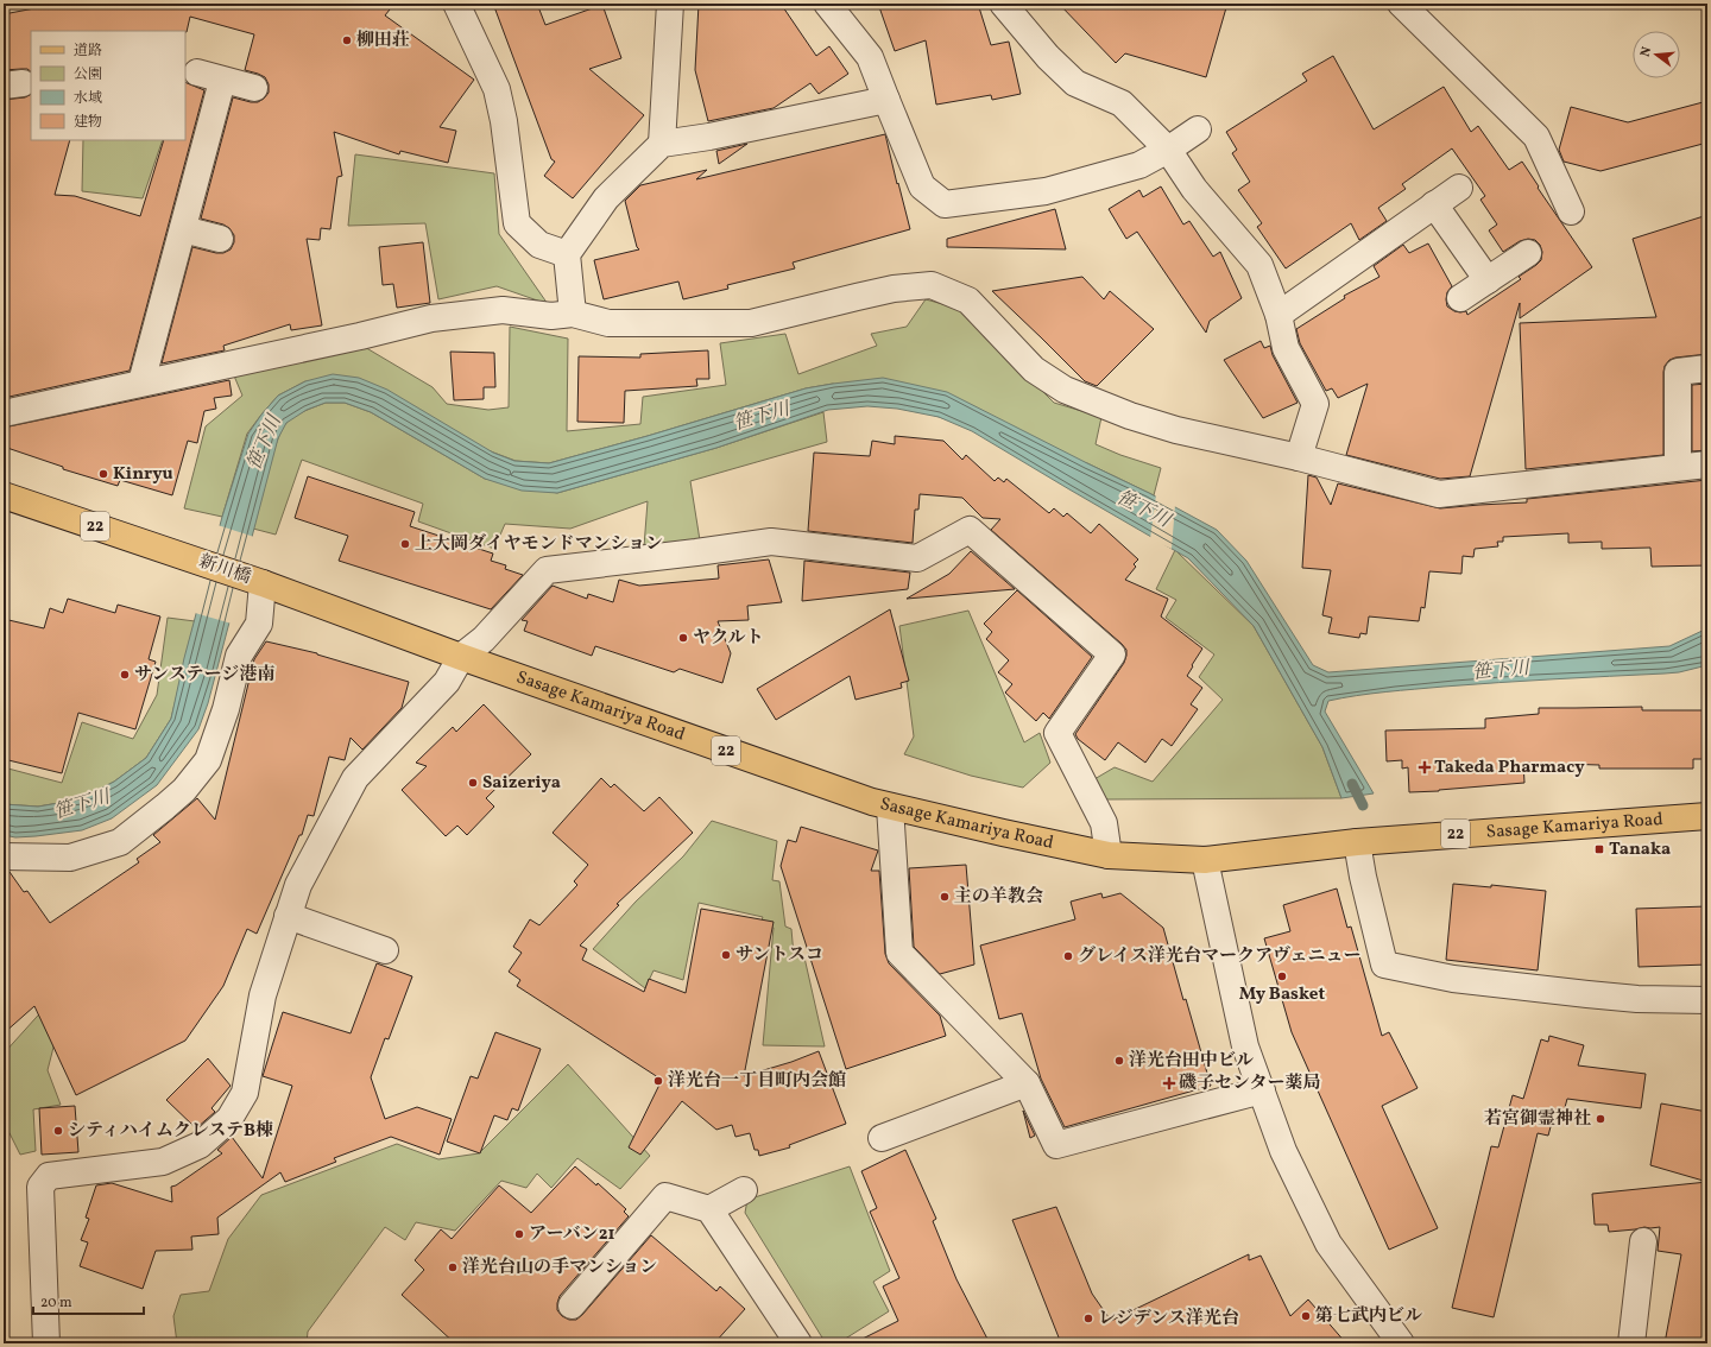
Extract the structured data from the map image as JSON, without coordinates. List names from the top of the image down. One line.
{"streets":{"main road":["22","新川橋","Sasage Kamariya Road"]},"crossings":[["新川橋","Sasage Kamariya Road"]],"water":["笹下川"],"places":{"other":["柳田荘","Kinryu","上大岡ダイヤモンドマンション","ヤクルト","サンステージ港南","Saizeriya","主の羊教会","サントスコ","グレイス洋光台マークアヴェニュー","My Basket","洋光台田中ビル","洋光台一丁目町内会館","若宮御霊神社","シティハイムクレステB棟","アーバン21","洋光台山の手マンション","第七武内ビル","レジデンス洋光台"],"health":["Takeda Pharmacy","磯子センター薬局"],"transit":["Tanaka"]},"legend":["道路","公園","水域","建物"],"scale_bar":"20 m","north":"left"}
